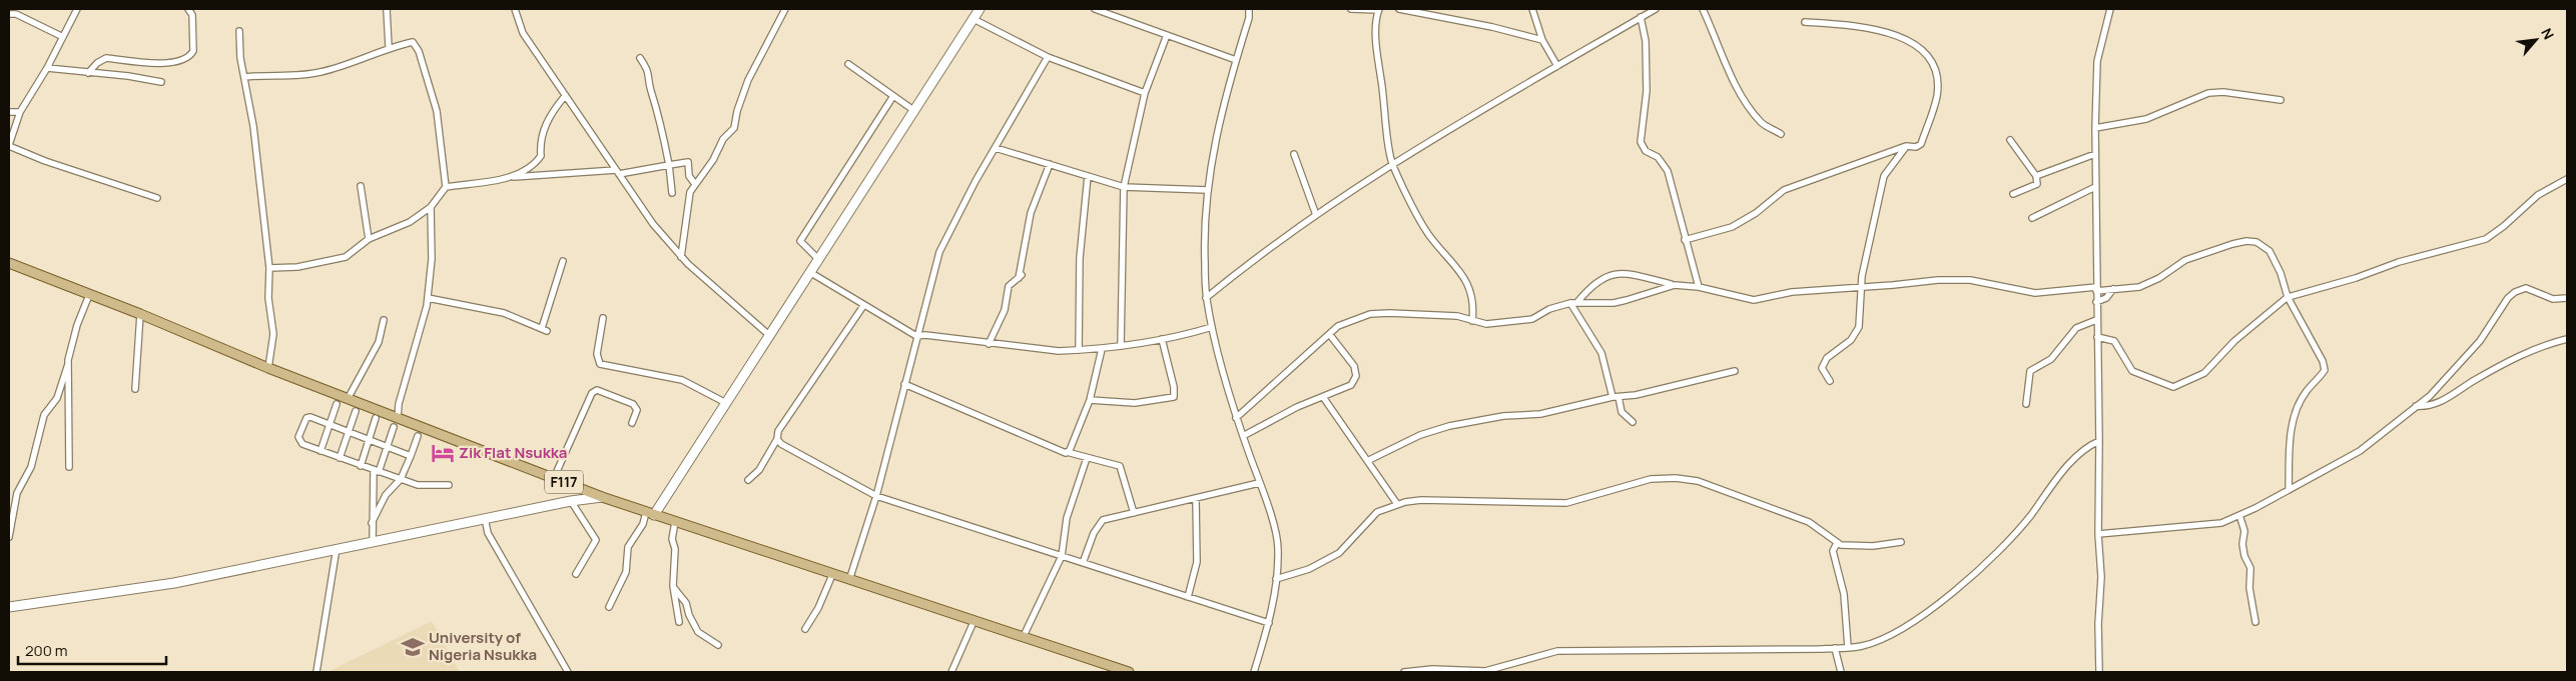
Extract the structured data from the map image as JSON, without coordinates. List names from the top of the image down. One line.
{"streets":{"main road":["F117"]},"places":{"hotel":["Zik Flat Nsukka"],"school or university":["University of Nigeria Nsukka"]},"scale_bar":"200 m","north":"top right"}
